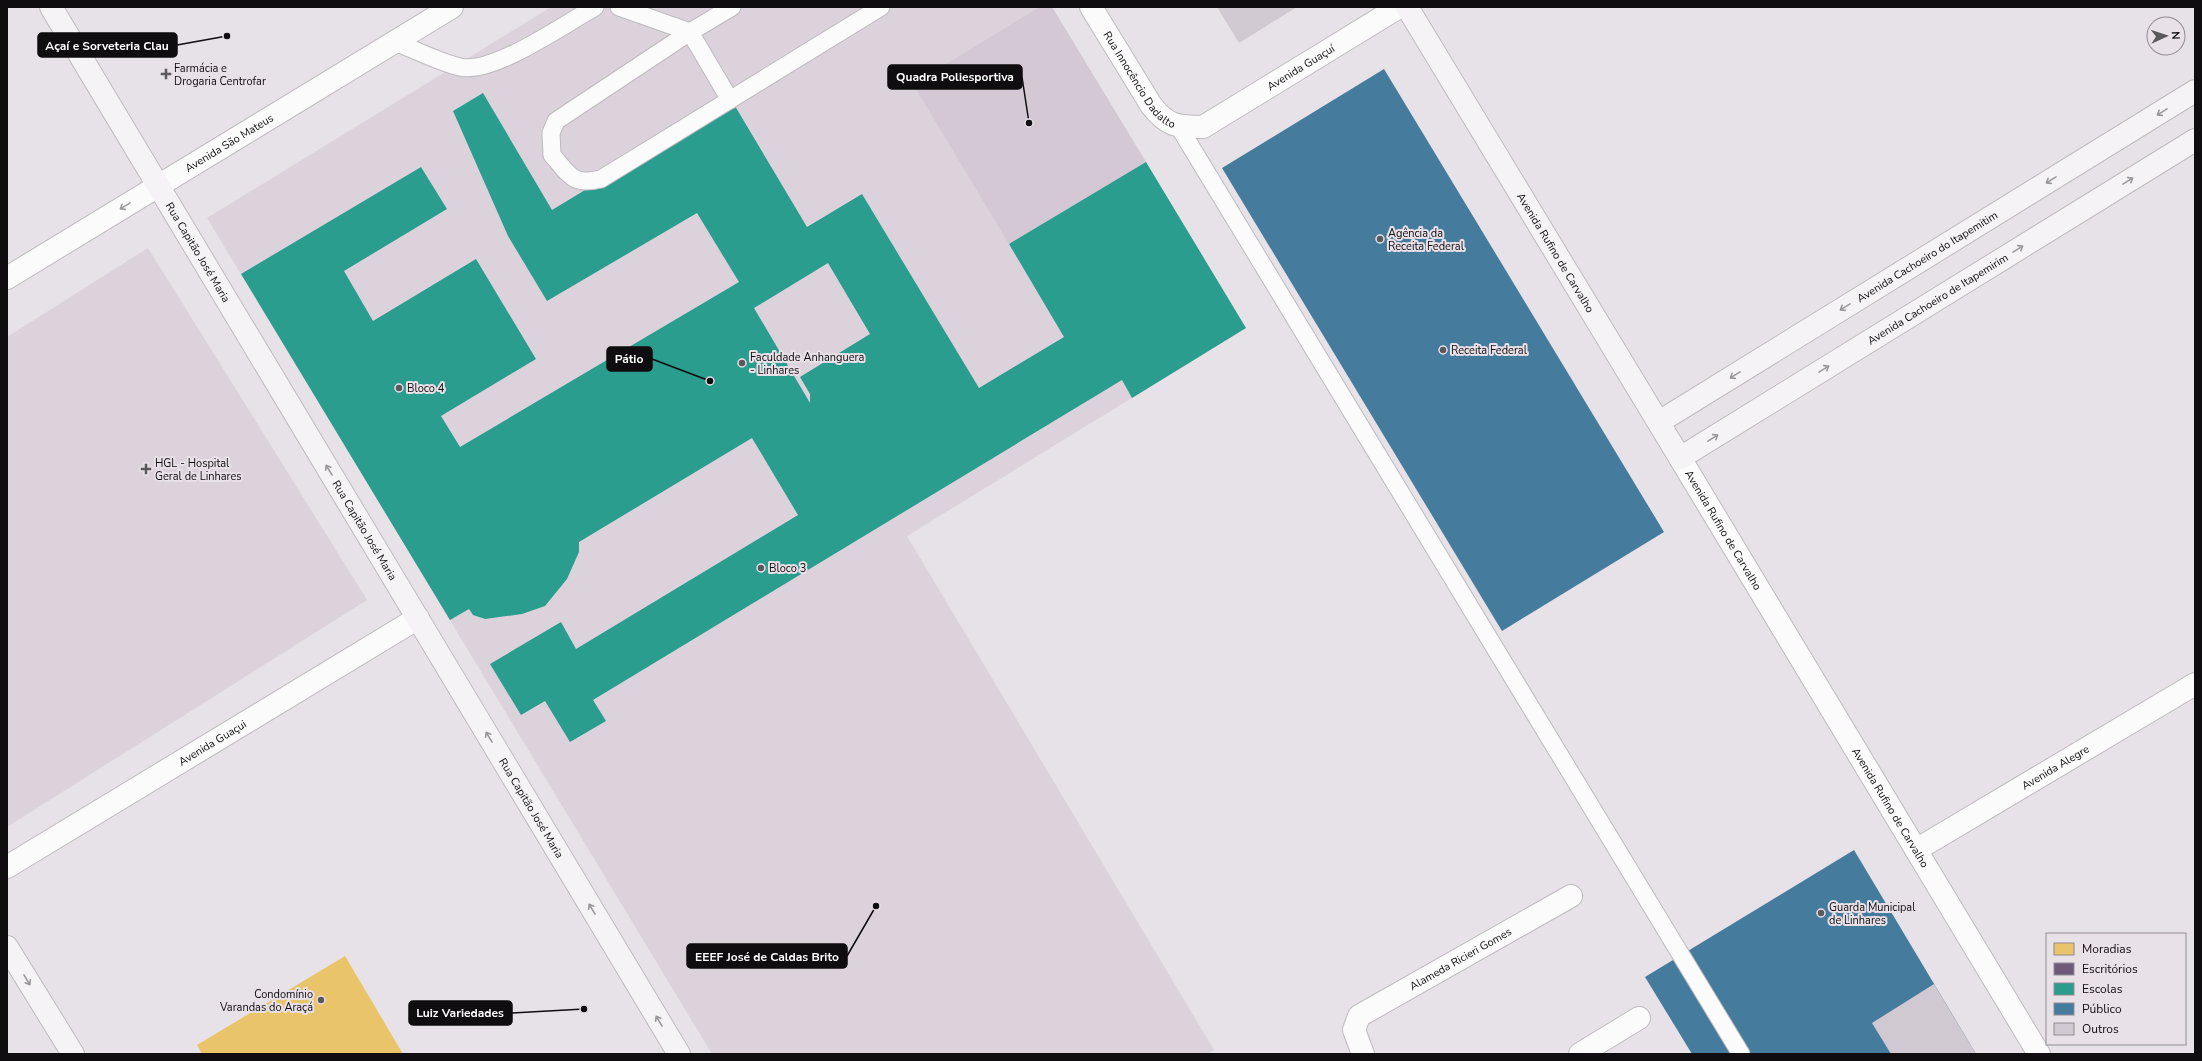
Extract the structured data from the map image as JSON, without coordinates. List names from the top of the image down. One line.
{"streets":{"street":["Avenida Guaçuí","Rua Innocêncio Dadalto","Avenida São Mateus","Rua Capitão José Maria","Avenida Rufino de Carvalho","Avenida Cachoeiro do Itapemitim","Avenida Cachoeiro de Itapemirim","Avenida Guaçui","Avenida Alegre","Alameda Ricieri Gomes"]},"crossings":[["Avenida Guaçuí","Rua Innocêncio Dadalto"],["Avenida São Mateus","Rua Capitão José Maria"],["Rua Capitão José Maria","Avenida Guaçui"],["Avenida Rufino de Carvalho","Avenida Cachoeiro do Itapemitim"],["Avenida Rufino de Carvalho","Avenida Cachoeiro de Itapemirim"],["Avenida Rufino de Carvalho","Avenida Alegre"]],"one_way":["Rua Capitão José Maria","Avenida Cachoeiro do Itapemitim","Avenida Cachoeiro de Itapemirim"],"places":{"other":["Açaí e Sorveteria Clau","Quadra Poliesportiva","Agência da Receita Federal","Receita Federal","Faculdade Anhanguera - Linhares","Pátio","Bloco 4","Bloco 3","EEEF José de Caldas Brito","Guarda Municipal de Linhares","Condomínio Varandas do Araçá","Luiz Variedades"],"health":["Farmácia e Drogaria Centrofar","HGL - Hospital Geral de Linhares"]},"legend":["Moradias","Escritórios","Escolas","Público","Outros"],"north":"right"}
